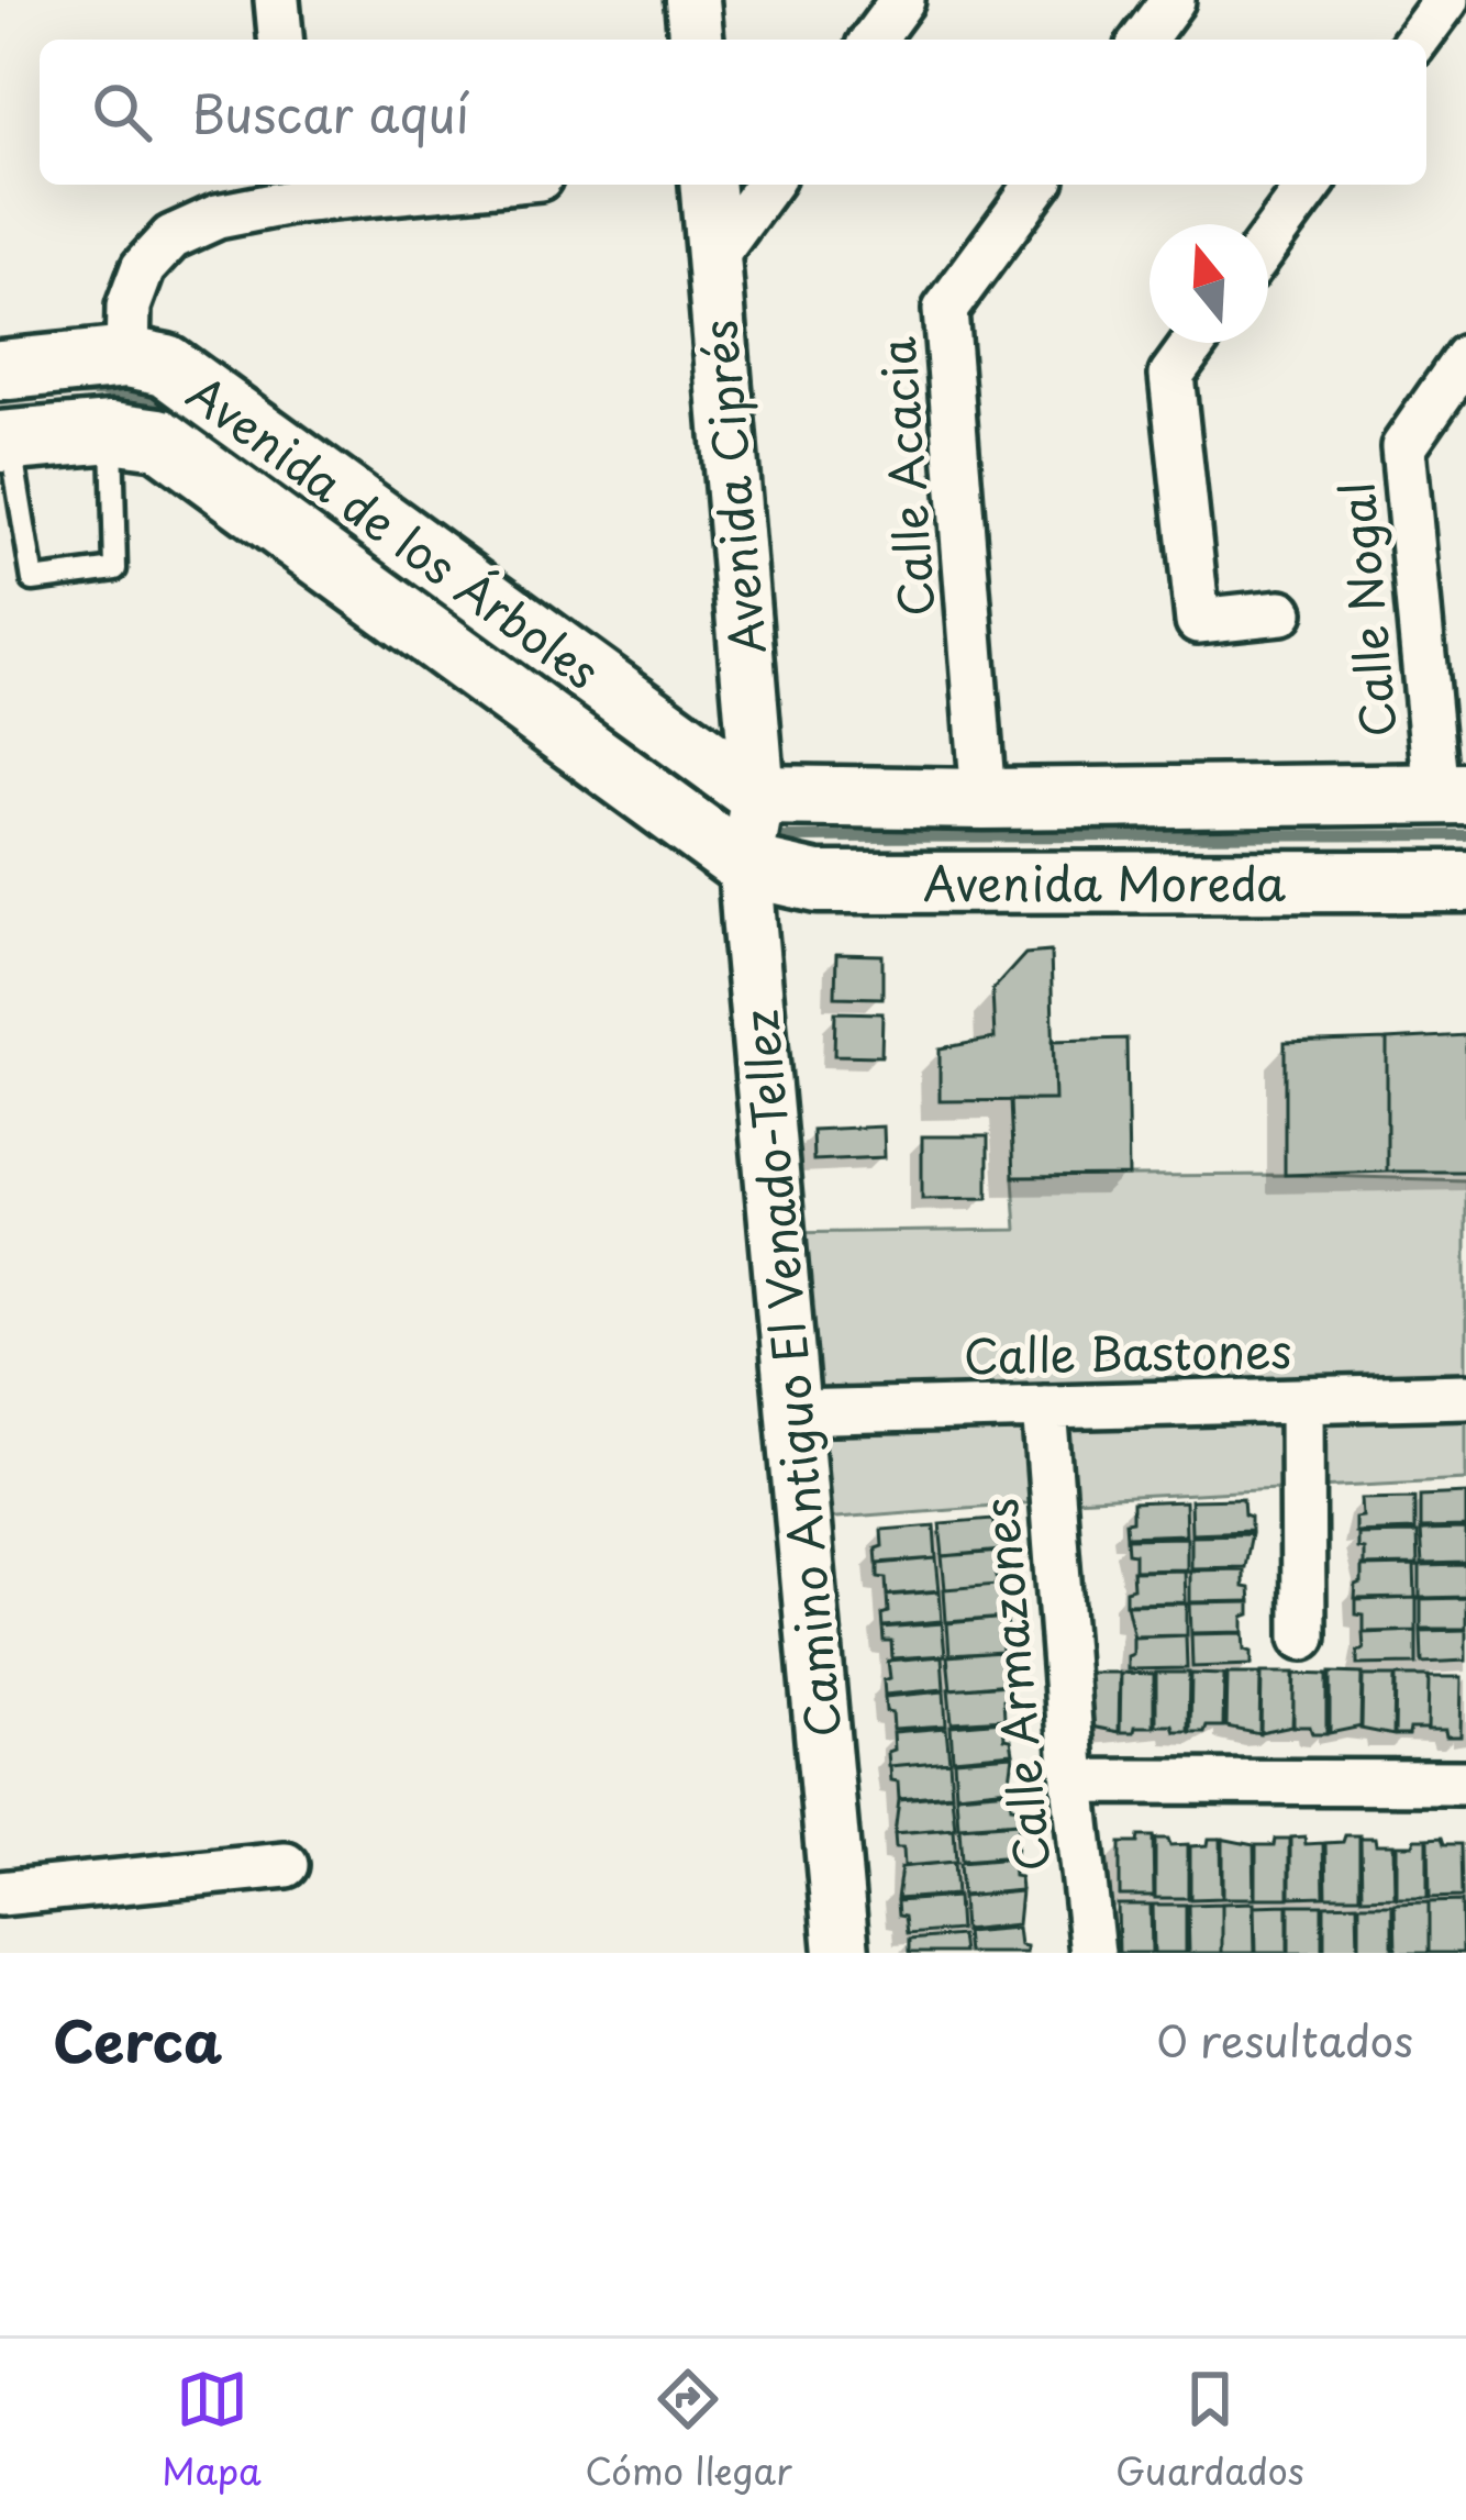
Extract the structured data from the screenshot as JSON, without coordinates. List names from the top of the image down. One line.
{"streets":{"main road":["Avenida de los Árboles","Avenida Moreda"],"street":["Calle Acacia","Avenida Ciprés","Calle Nogal","Calle Bastones","Camino Antiguo El Venado-Tellez","Calle Armazones"]},"crossings":[["Calle Acacia","Avenida Moreda"],["Avenida Ciprés","Avenida de los Árboles"],["Avenida Ciprés","Avenida Moreda"],["Avenida Ciprés","Camino Antiguo El Venado-Tellez"],["Avenida de los Árboles","Avenida Moreda"],["Avenida de los Árboles","Camino Antiguo El Venado-Tellez"],["Calle Nogal","Avenida Moreda"],["Avenida Moreda","Camino Antiguo El Venado-Tellez"],["Calle Bastones","Camino Antiguo El Venado-Tellez"],["Calle Bastones","Calle Armazones"]],"north":"top","page":{"search":"Buscar aquí","heading":["Cerca","0 resultados"],"nav":["Mapa","Cómo llegar","Guardados"]}}
